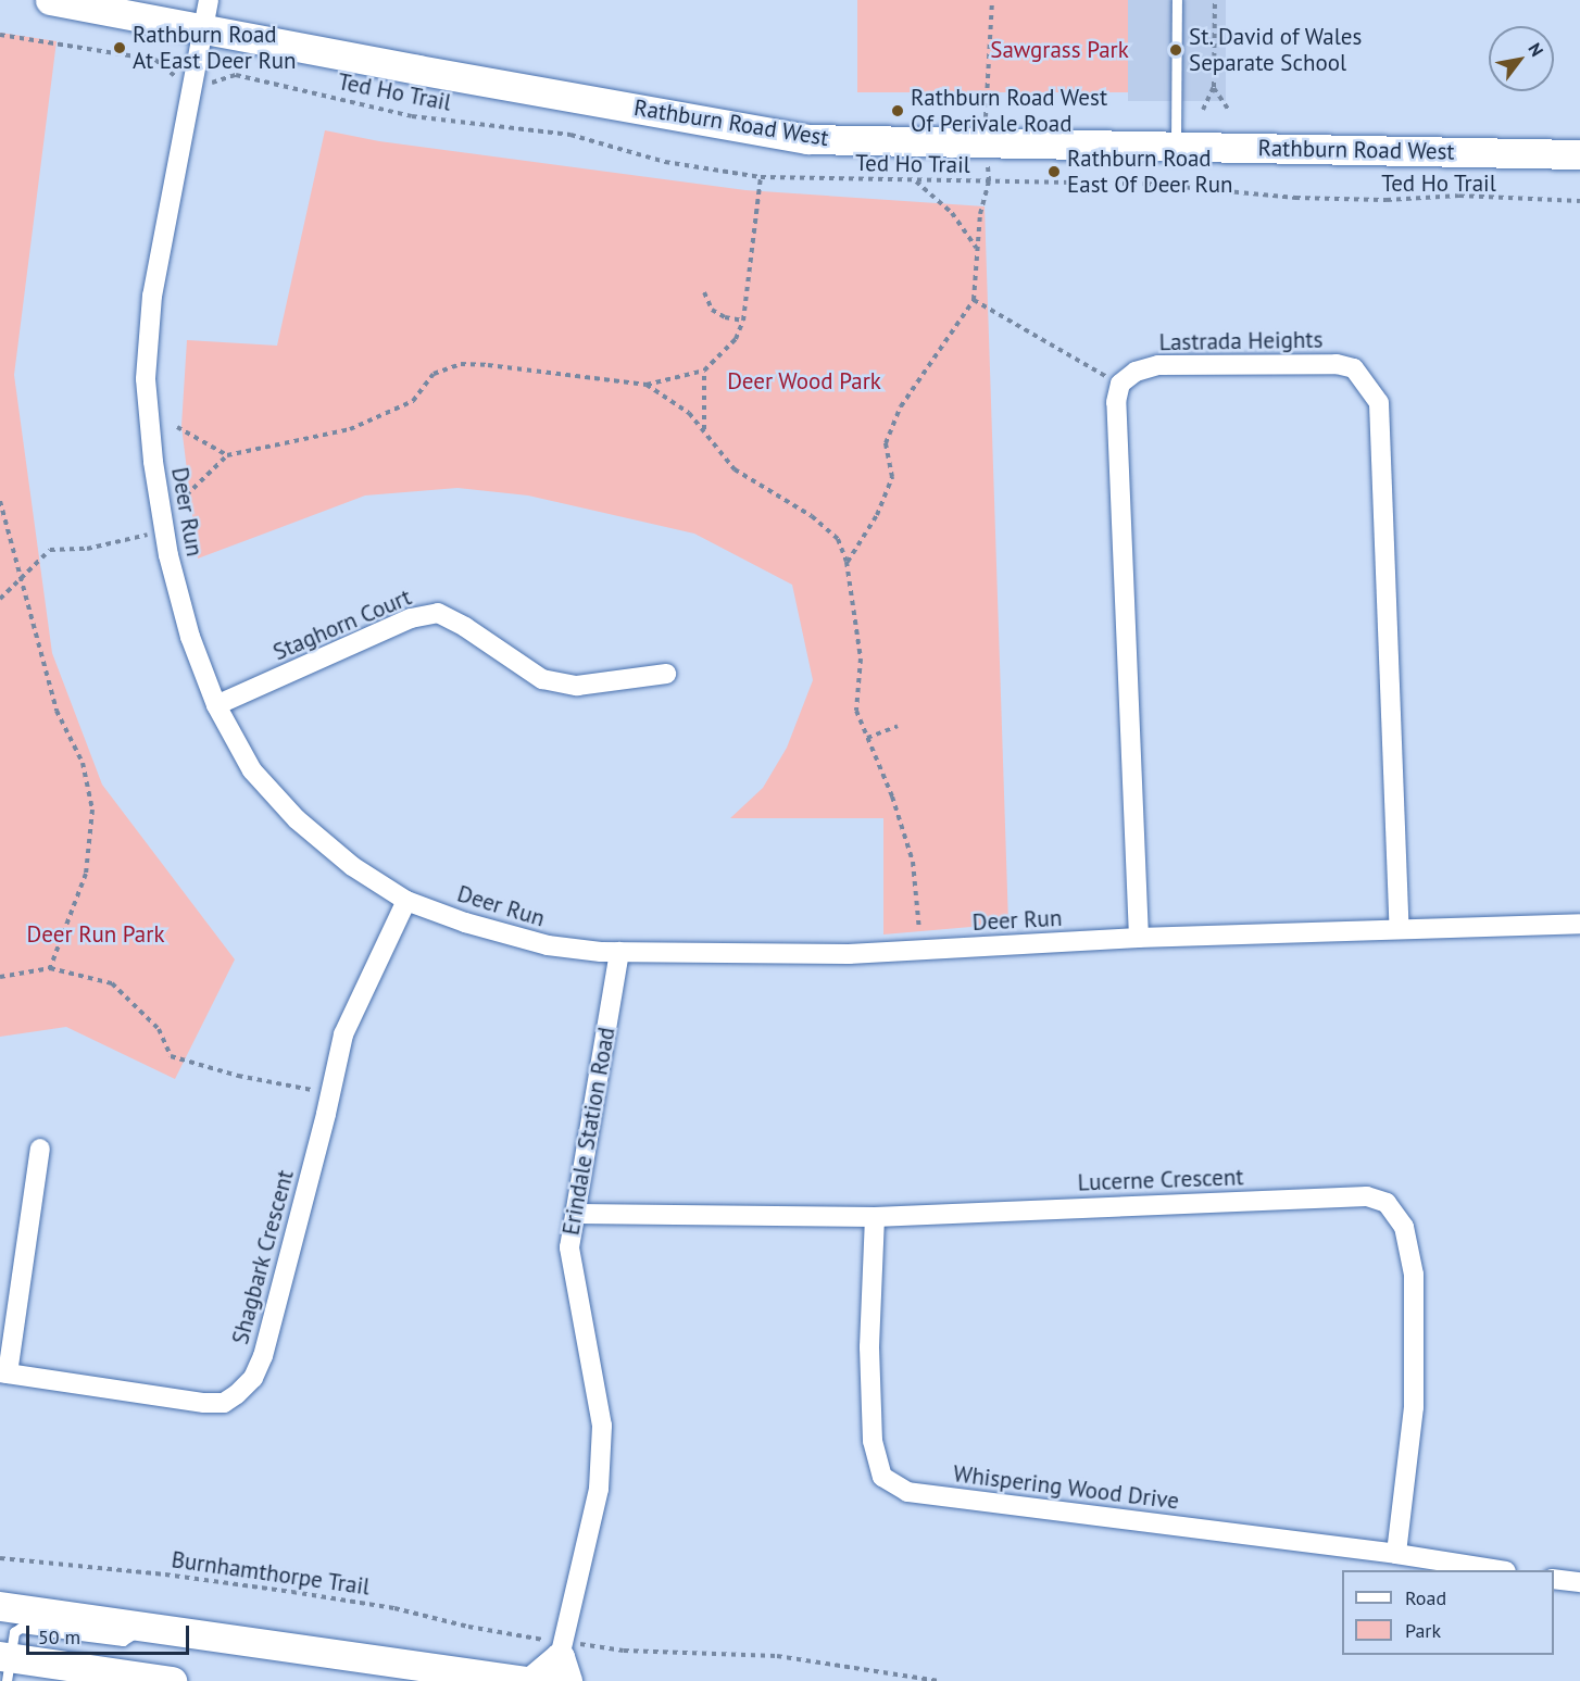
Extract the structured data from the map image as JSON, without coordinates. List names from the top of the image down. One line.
{"streets":{"street":["Rathburn Road West","Lastrada Heights","Deer Run","Staghorn Court","Erindale Station Road","Lucerne Crescent","Shagbark Crescent","Whispering Wood Drive"],"path":["Ted Ho Trail","Burnhamthorpe Trail"]},"crossings":[["Rathburn Road West","Deer Run"],["Lastrada Heights","Deer Run"],["Deer Run","Staghorn Court"],["Deer Run","Erindale Station Road"],["Deer Run","Shagbark Crescent"],["Erindale Station Road","Lucerne Crescent"],["Lucerne Crescent","Whispering Wood Drive"]],"parks":["Sawgrass Park","Deer Wood Park","Deer Run Park"],"places":["Rathburn Road At East Deer Run","St. David of Wales Separate School","Rathburn Road West Of Perivale Road","Rathburn Road East Of Deer Run"],"legend":["Road","Park"],"scale_bar":"50 m","north":"top right"}
